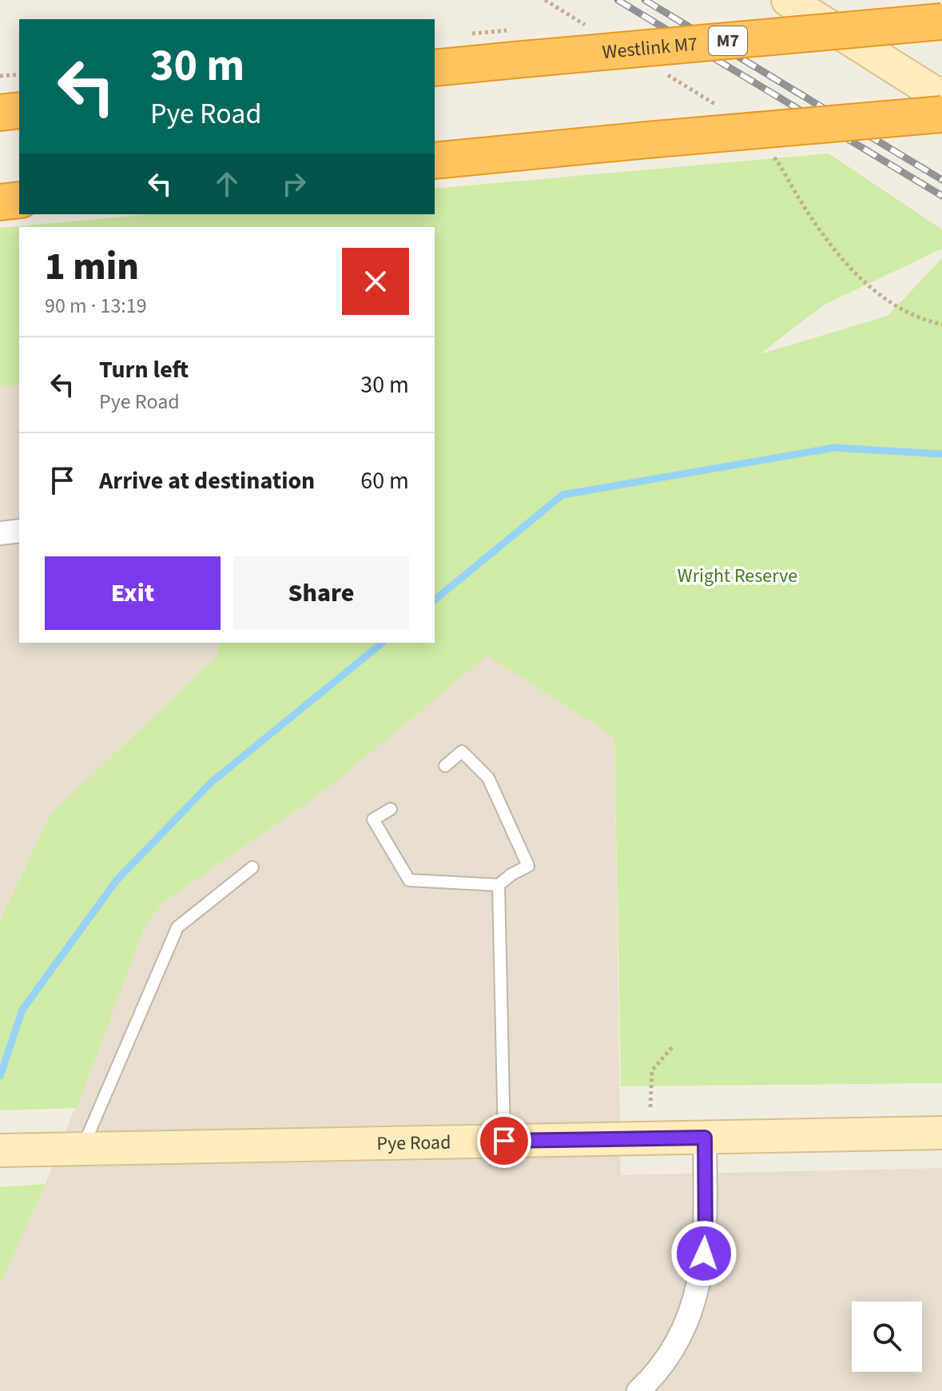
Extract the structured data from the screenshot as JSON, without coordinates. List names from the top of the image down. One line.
{"streets":{"highway":["M7","Westlink M7"],"street":["Pye Road"]},"parks":["Wright Reserve"],"page":{"turn":["30 m","Pye Road"],"heading":["1 min","90 m · 13:19"],"list":[{"name":"Turn left","note":"Pye Road","value":"30 m"},{"name":"Arrive at destination","value":"60 m"}],"buttons":["Exit","Share"]}}
